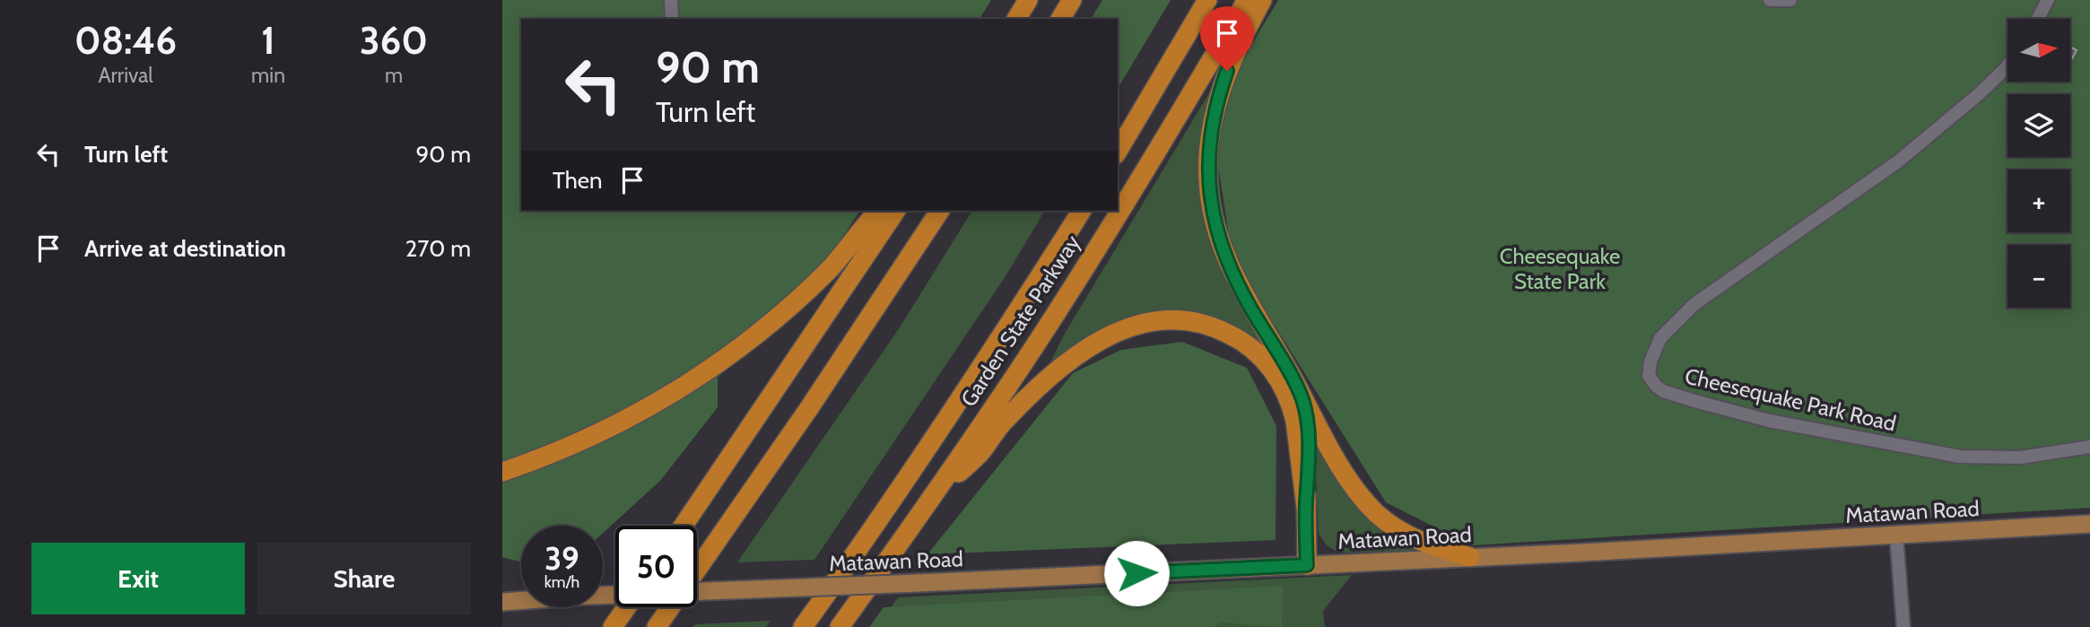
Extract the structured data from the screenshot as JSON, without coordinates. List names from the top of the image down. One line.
{"streets":{"highway":["Garden State Parkway"],"main road":["Matawan Road"],"street":["Cheesequake Park Road"]},"parks":["Cheesequake State Park"],"north":"right","page":{"eta":["08:46","Arrival","1","min","360","m"],"map_buttons":["+","−"],"turn":["90 m","Turn left"],"list":[{"name":"Turn left","value":"90 m"},{"name":"Arrive at destination","value":"270 m"}],"then":"Then","speed":"39 km/h","limit":"50","buttons":["Exit","Share"]}}
